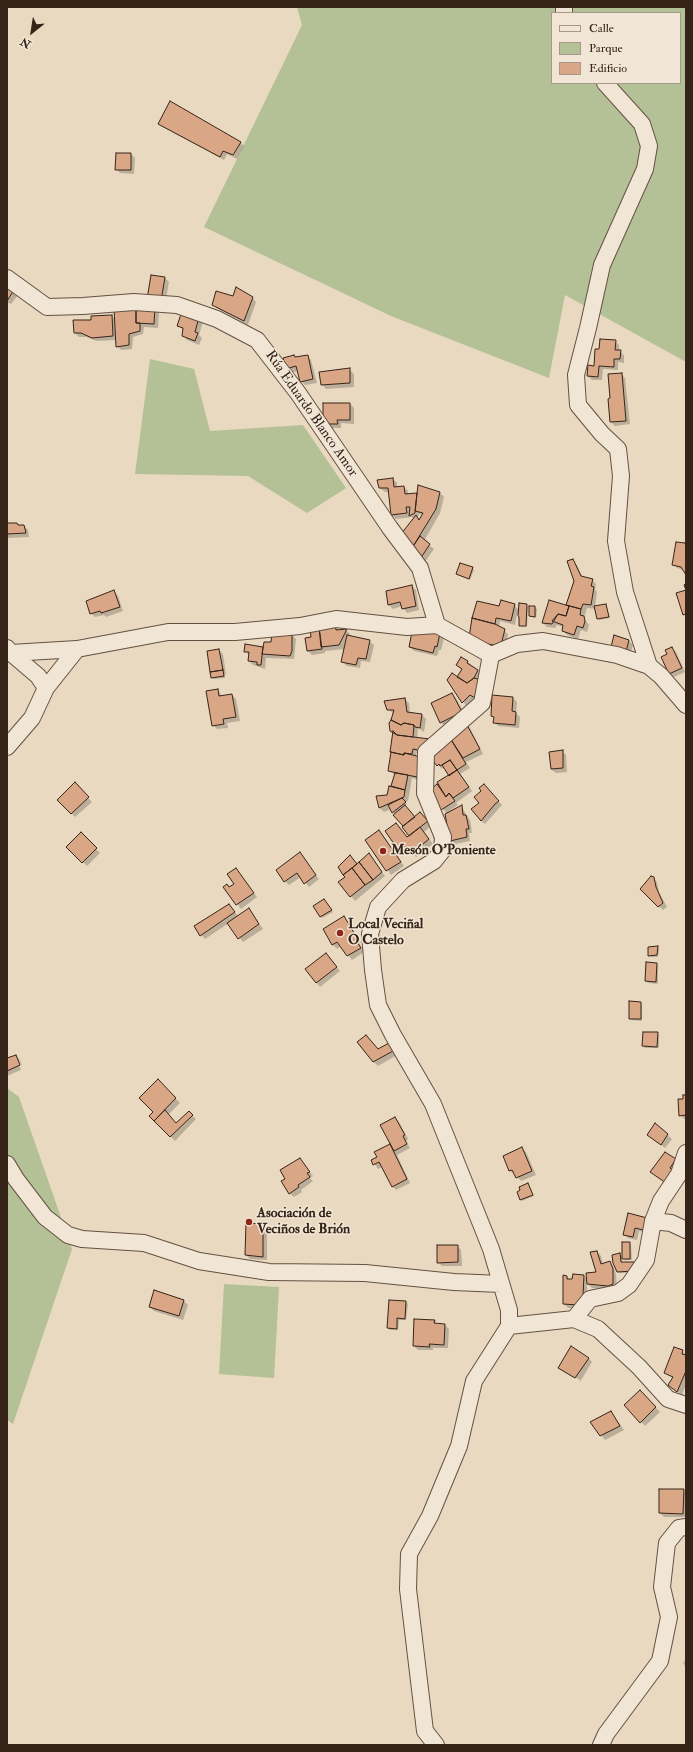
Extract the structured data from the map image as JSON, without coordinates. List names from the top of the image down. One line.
{"streets":{"street":["Rúa Eduardo Blanco Amor"]},"places":["Mesón O'Poniente","Local Veciñal O Castelo","Asociación de Veciños de Brión"],"legend":["Calle","Parque","Edificio"],"north":"bottom left"}
